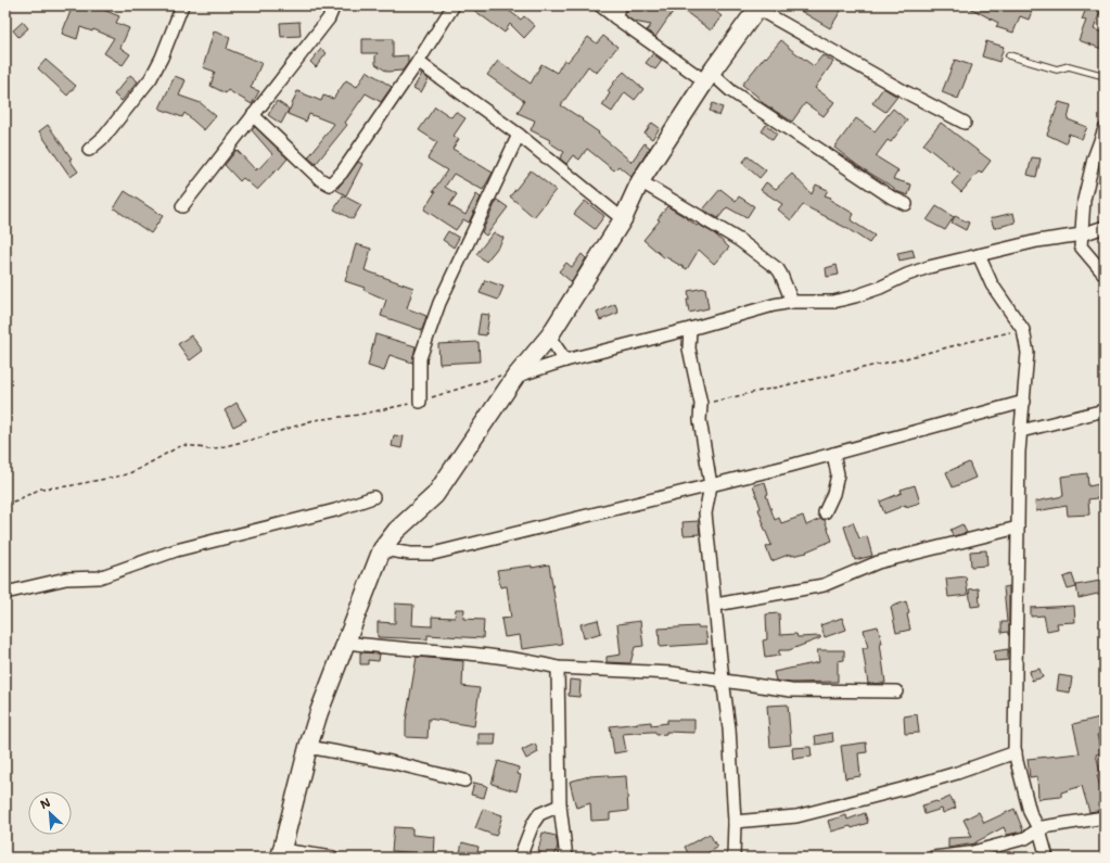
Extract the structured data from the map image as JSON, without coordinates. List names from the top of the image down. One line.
{"north":"top left"}
